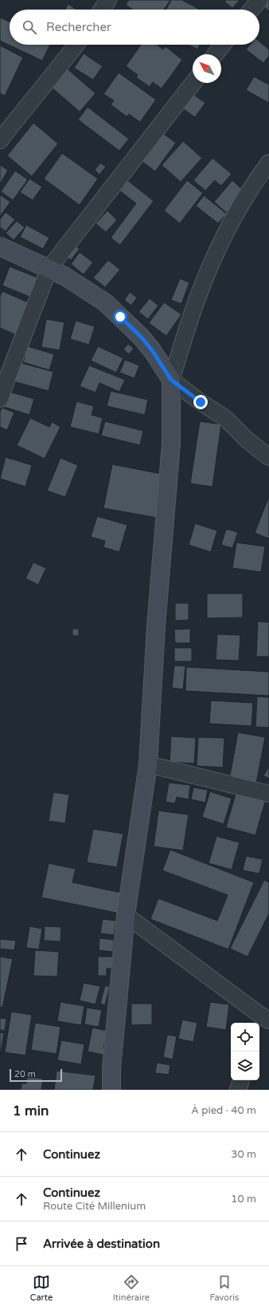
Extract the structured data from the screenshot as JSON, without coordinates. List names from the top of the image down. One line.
{"scale_bar":"20 m","north":"top left","page":{"search":"Rechercher","scale":"20 m","heading":["1 min","À pied · 40 m"],"list":[["Continuez","30 m"],["Continuez","Route Cité Millenium","10 m"],"Arrivée à destination"],"nav":["Carte","Itinéraire","Favoris"]}}
